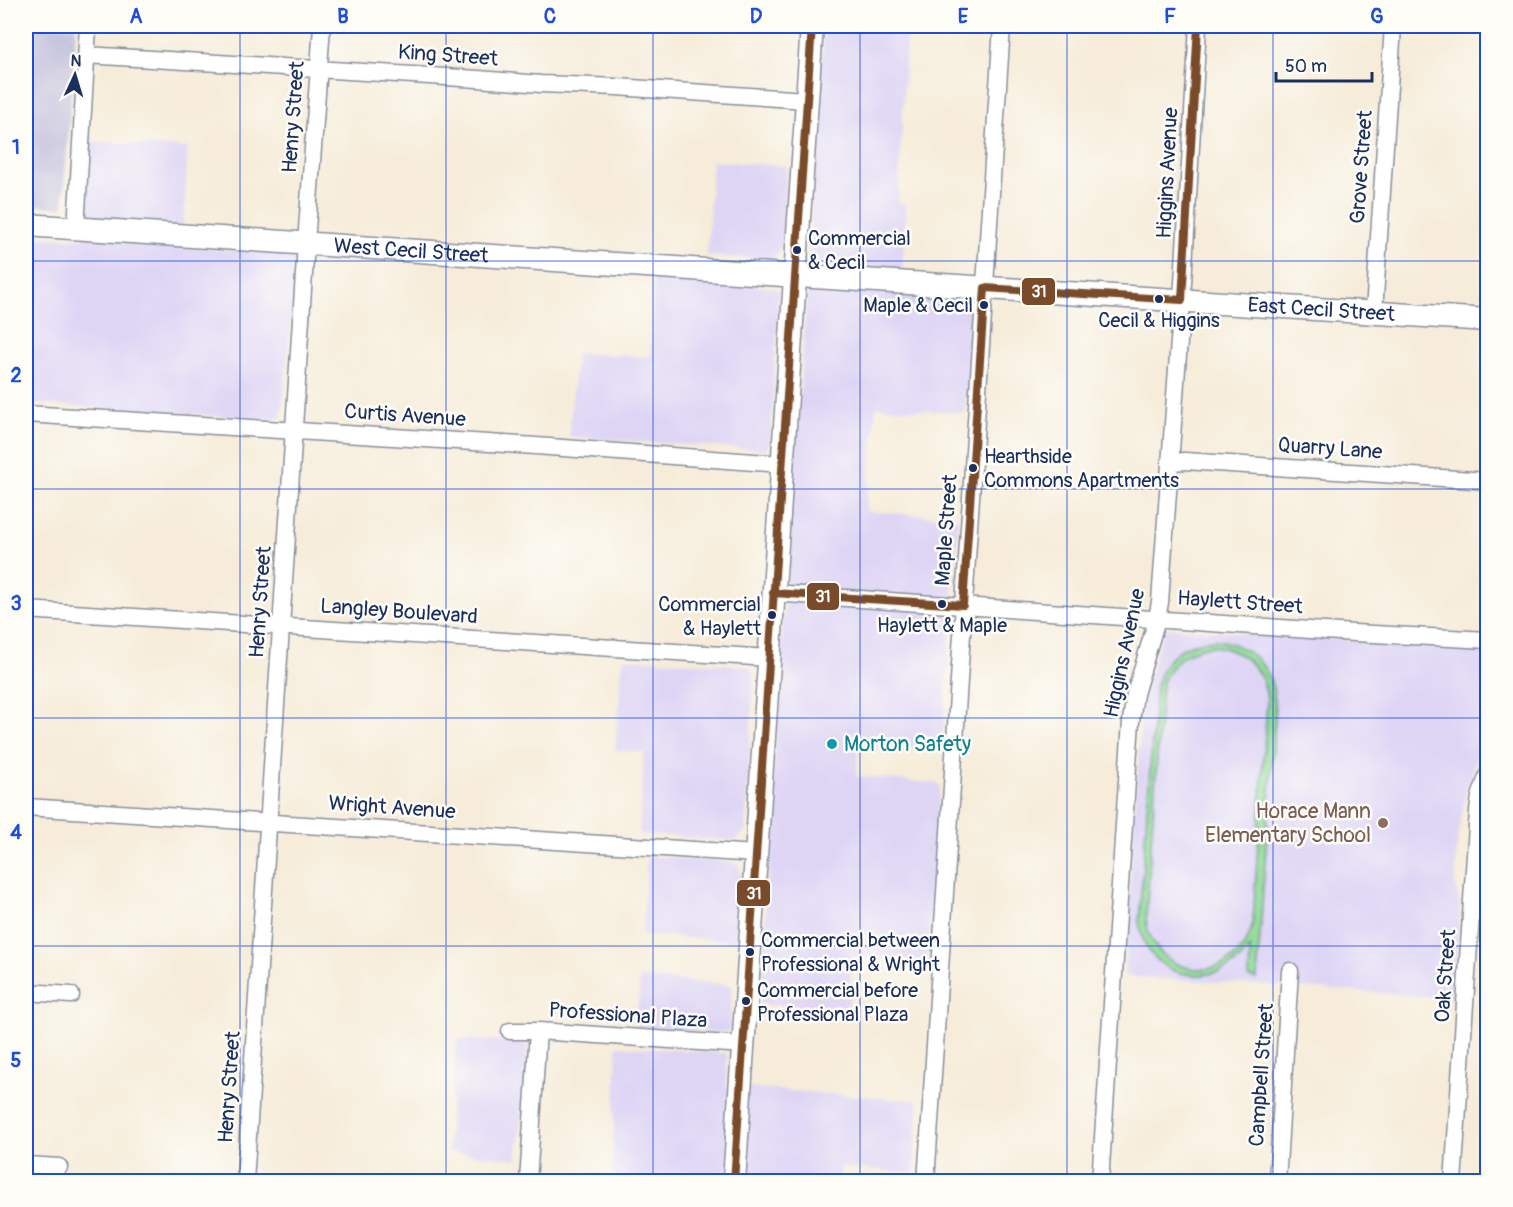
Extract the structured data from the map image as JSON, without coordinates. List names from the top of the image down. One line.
{"streets":{"main road":["West Cecil Street","East Cecil Street"],"street":["King Street","Henry Street","Grove Street","Higgins Avenue","Curtis Avenue","Quarry Lane","Maple Street","Haylett Street","Langley Boulevard","Wright Avenue","Oak Street","Professional Plaza","Campbell Street"]},"crossings":[["King Street","Henry Street"],["Henry Street","West Cecil Street"],["Henry Street","Curtis Avenue"],["Henry Street","Langley Boulevard"],["Henry Street","Wright Avenue"],["Grove Street","East Cecil Street"],["Higgins Avenue","East Cecil Street"],["Higgins Avenue","Quarry Lane"],["Higgins Avenue","Haylett Street"],["West Cecil Street","East Cecil Street"],["East Cecil Street","Maple Street"],["Maple Street","Haylett Street"]],"places":["Commercial & Cecil","Cecil & Higgins","Maple & Cecil","Hearthside Commons Apartments","Haylett & Maple","Commercial & Haylett","Morton Safety","Horace Mann Elementary School","Commercial between Professional & Wright","Commercial before Professional Plaza"],"lines":["transit line 31"],"scale_bar":"50 m","north":"top","grid":{"columns":["A","B","C","D","E","F","G"],"rows":["1","2","3","4","5"]}}
